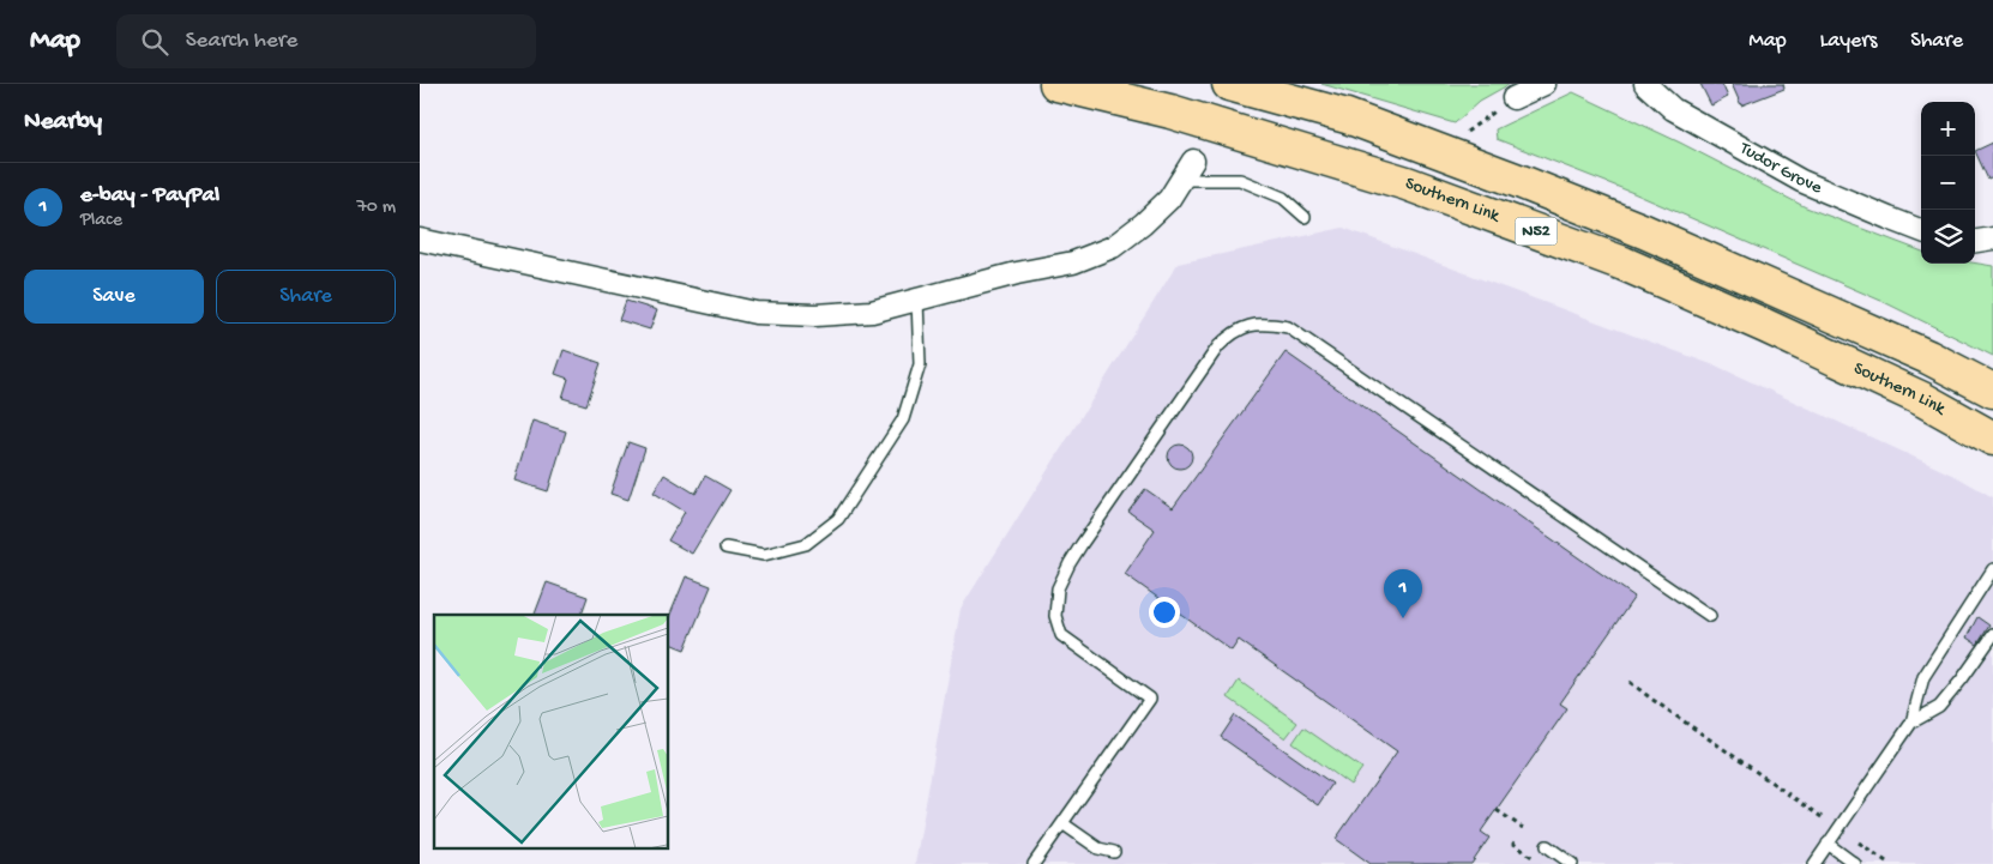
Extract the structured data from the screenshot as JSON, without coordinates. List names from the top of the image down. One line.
{"streets":{"main road":["Southern Link","N52"],"street":["Tudor Grove"]},"page":{"header":"Map","search":"Search here","nav":["Map","Layers","Share"],"heading":"Nearby","map_buttons":["+","−"],"list":[{"mark":"1","name":"e-bay - PayPal","note":"Place","value":"70 m"}],"buttons":["Save","Share"],"pins":"1"}}
